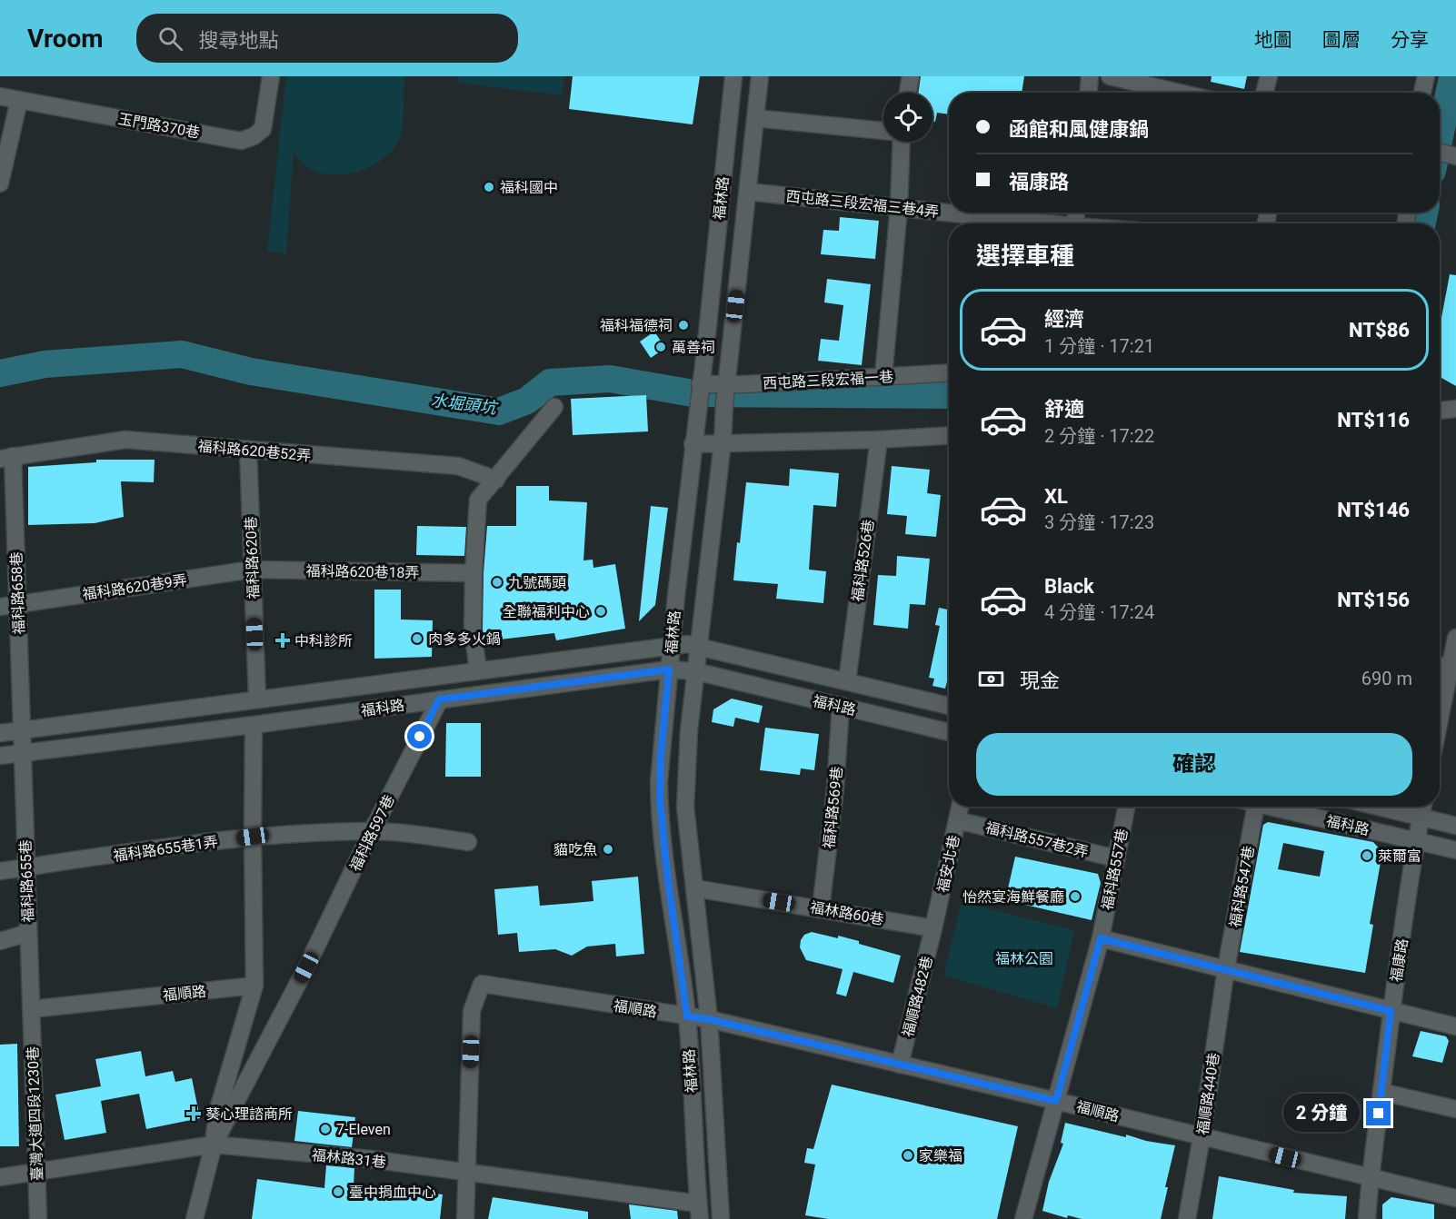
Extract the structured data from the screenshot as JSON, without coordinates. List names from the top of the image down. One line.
{"streets":{"street":["玉門路370巷","福林路","西屯路三段宏福三巷4弄","西屯路三段宏福一巷","福科路620巷52弄","福科路620巷","福科路526巷","福科路620巷18弄","福科路620巷9弄","福科路658巷","福科路","福科路569巷","福科路597巷","福科路557巷2弄","福科路655巷1弄","福安北巷","福科路557巷","福科路655巷","福科路547巷","福林路60巷","福康路","福順路","福順路482巷","福順路440巷","臺灣大道四段1230巷","福林路31巷"]},"crossings":[["福林路","西屯路三段宏福三巷4弄"],["福林路","西屯路三段宏福一巷"],["福林路","福科路"],["福林路","福林路60巷"],["福林路","福順路"],["福林路","福林路31巷"],["福科路620巷52弄","福科路620巷"],["福科路620巷52弄","福科路658巷"],["福科路620巷","福科路620巷18弄"],["福科路620巷","福科路620巷9弄"],["福科路620巷","福科路"],["福科路526巷","福科路"],["福科路620巷18弄","福科路620巷9弄"],["福科路620巷9弄","福科路658巷"],["福科路658巷","福科路"],["福科路658巷","福科路655巷"],["福科路","福科路569巷"],["福科路","福科路597巷"],["福科路","福科路655巷"],["福科路","福康路"],["福科路569巷","福林路60巷"],["福科路597巷","福科路655巷1弄"],["福科路597巷","福林路31巷"],["福科路557巷2弄","福安北巷"],["福科路557巷2弄","福科路557巷"],["福科路655巷1弄","福科路655巷"],["福安北巷","福林路60巷"],["福安北巷","福順路482巷"],["福科路557巷","福順路"],["福科路655巷","福順路"],["福科路655巷","臺灣大道四段1230巷"],["福科路547巷","福順路440巷"],["福林路60巷","福順路482巷"],["福康路","福順路"],["福順路","福順路482巷"],["福順路","福順路440巷"],["福順路","臺灣大道四段1230巷"],["福順路","福林路31巷"],["臺灣大道四段1230巷","福林路31巷"]],"water":["水堀頭坑"],"parks":["福林公園"],"places":{"other":["福科國中","福科福德祠","萬善祠","九號碼頭","全聯福利中心","肉多多火鍋","貓吃魚","萊爾富","怡然宴海鮮餐廳","7-Eleven","家樂福","臺中捐血中心"],"health":["中科診所","葵心理諮商所"]},"page":{"header":"Vroom","search":"搜尋地點","nav":["地圖","圖層","分享"],"banner":["函館和風健康鍋","福康路"],"heading":"選擇車種","list":[{"name":"經濟","note":"1 分鐘 · 17:21","value":"NT$86"},{"name":"舒適","note":"2 分鐘 · 17:22","value":"NT$116"},{"name":"XL","note":"3 分鐘 · 17:23","value":"NT$146"},{"name":"Black","note":"4 分鐘 · 17:24","value":"NT$156"}],"pay":["現金","690 m"],"buttons":"確認","bubble":"2 分鐘"}}
